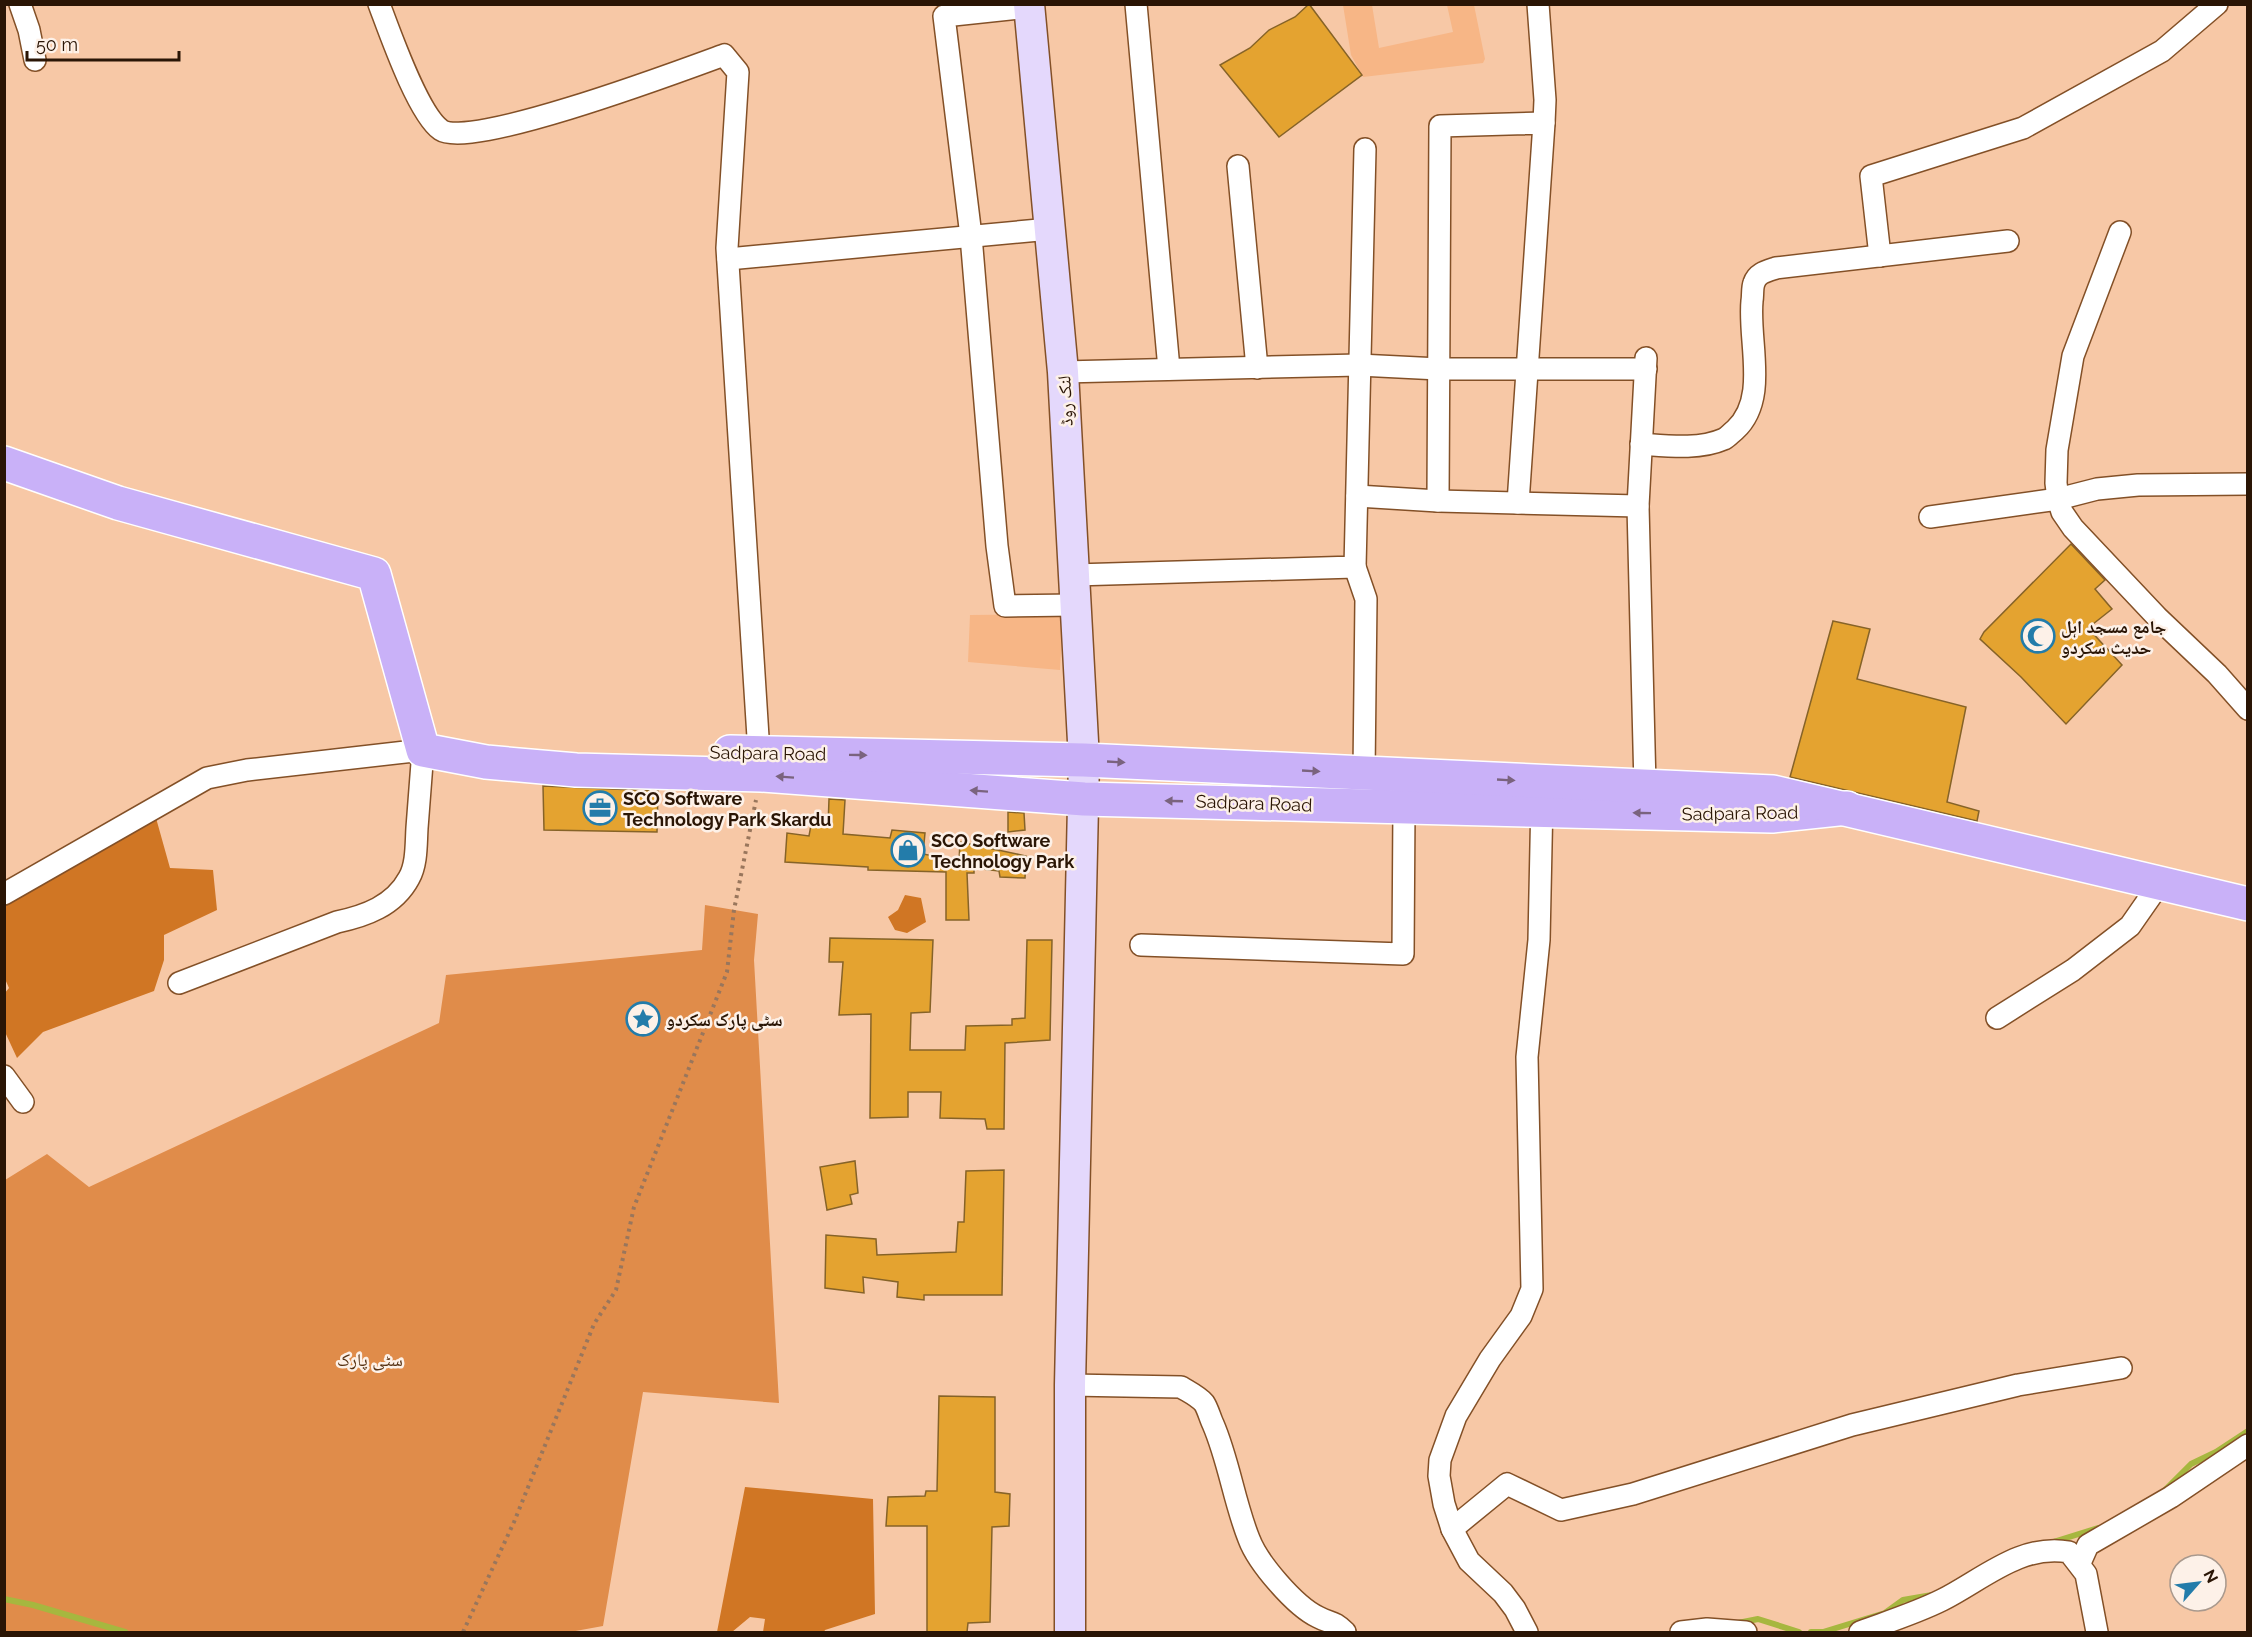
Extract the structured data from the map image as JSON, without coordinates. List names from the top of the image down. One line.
{"streets":{"main road":["لنک روڈ","Sadpara Road"]},"crossings":[["لنک روڈ","Sadpara Road"]],"parks":["سٹی پارک"],"places":{"mosque":["جامع مسجد اہل حدیث سکردو"],"office":["SCO Software Technology Park Skardu"],"shop":["SCO Software Technology Park"],"place":["سٹی پارک سکردو"]},"scale_bar":"50 m","north":"top right"}
